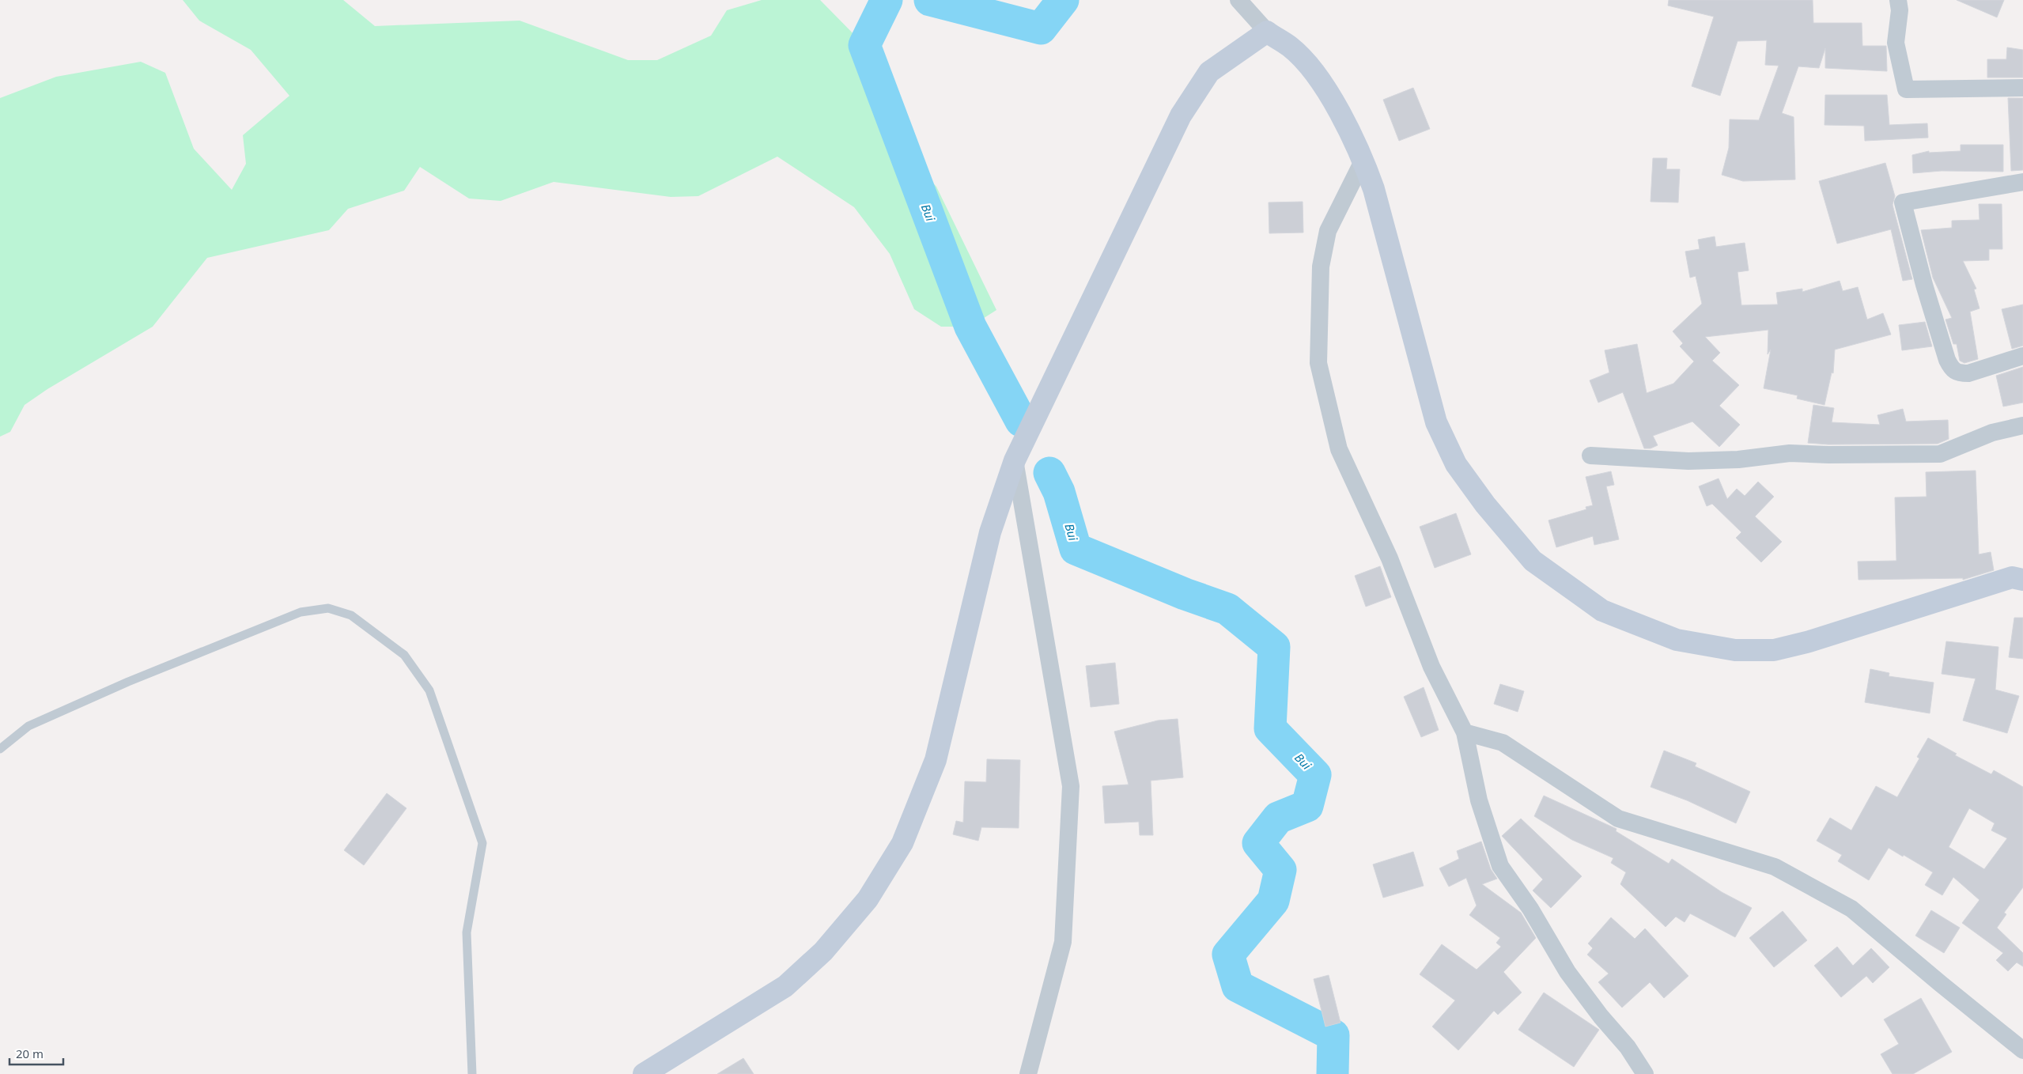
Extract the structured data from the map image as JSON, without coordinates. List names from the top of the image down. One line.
{"water":["Bui"],"scale_bar":"20 m"}
